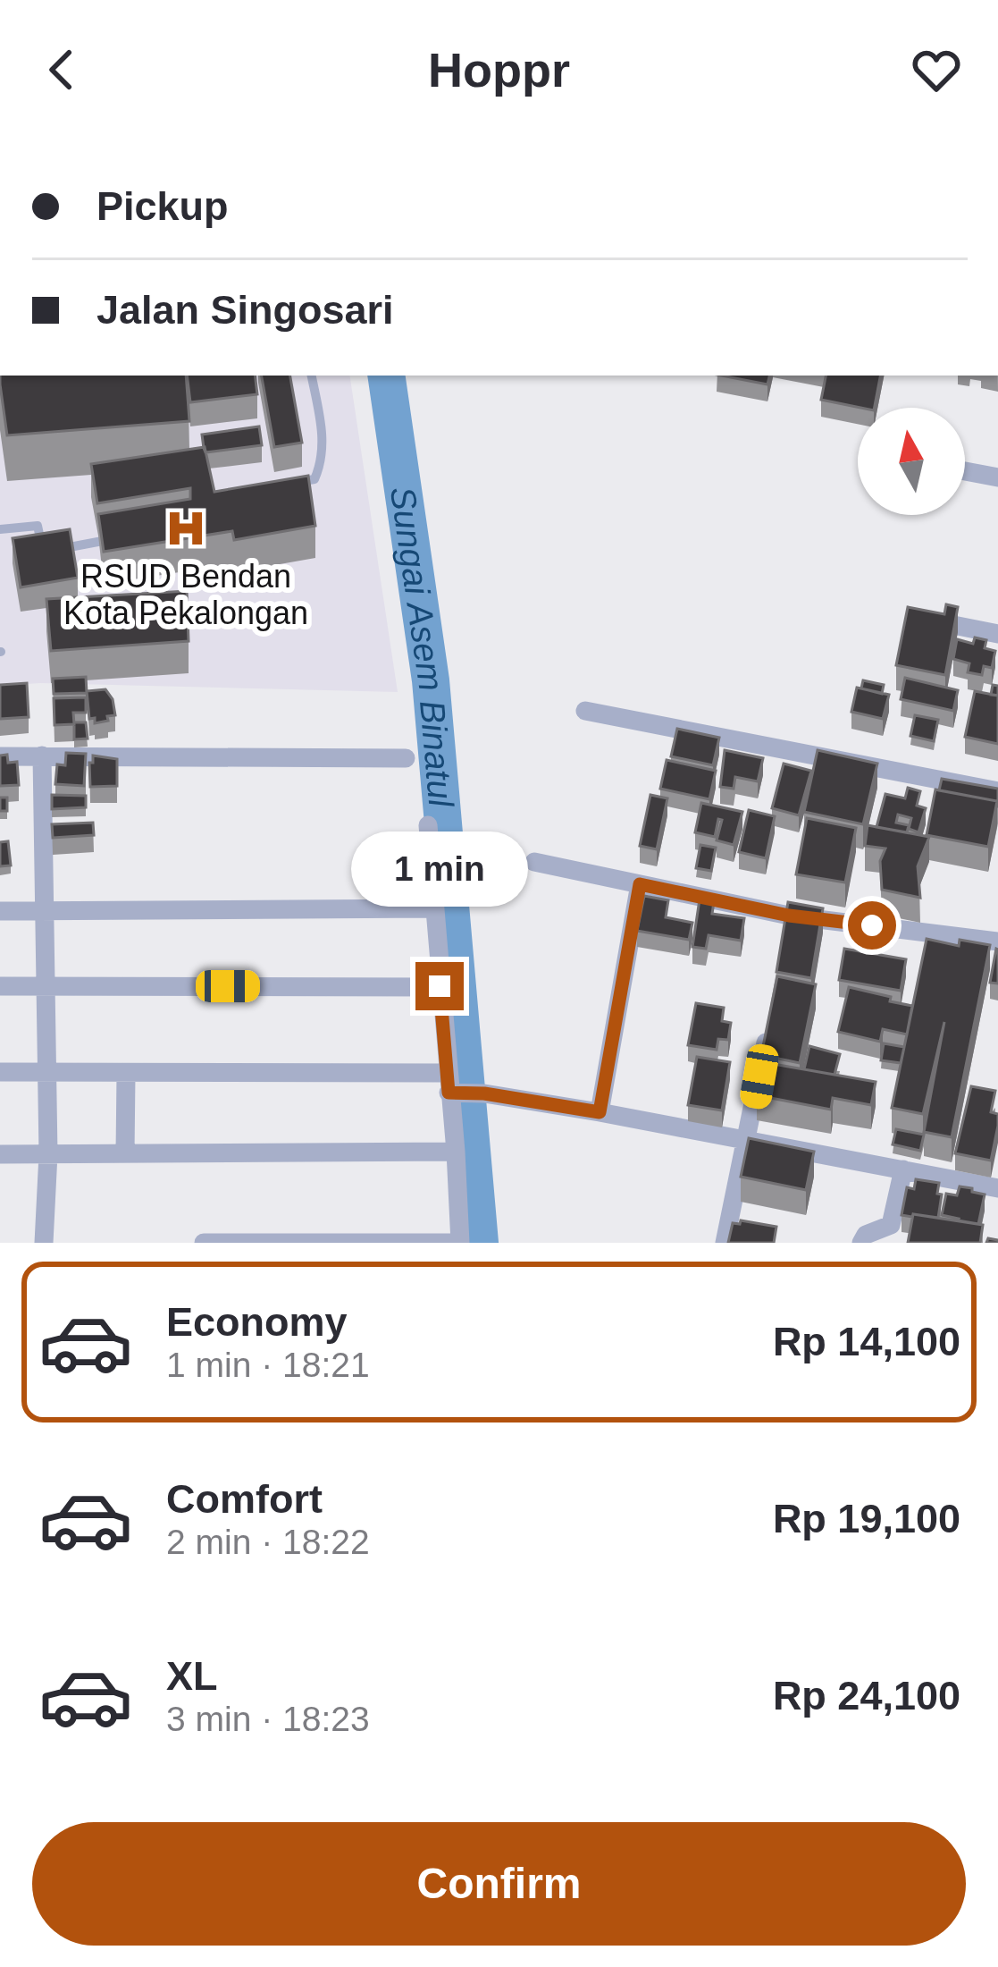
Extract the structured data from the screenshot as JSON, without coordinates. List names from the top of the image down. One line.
{"water":["Sungai Asem Binatul"],"places":{"hospital":["RSUD Bendan Kota Pekalongan"]},"north":"top","page":{"header":"Hoppr","banner":["Pickup","Jalan Singosari"],"bubble":"1 min","list":[{"name":"Economy","note":"1 min · 18:21","value":"Rp 14,100"},{"name":"Comfort","note":"2 min · 18:22","value":"Rp 19,100"},{"name":"XL","note":"3 min · 18:23","value":"Rp 24,100"}],"buttons":"Confirm"}}
